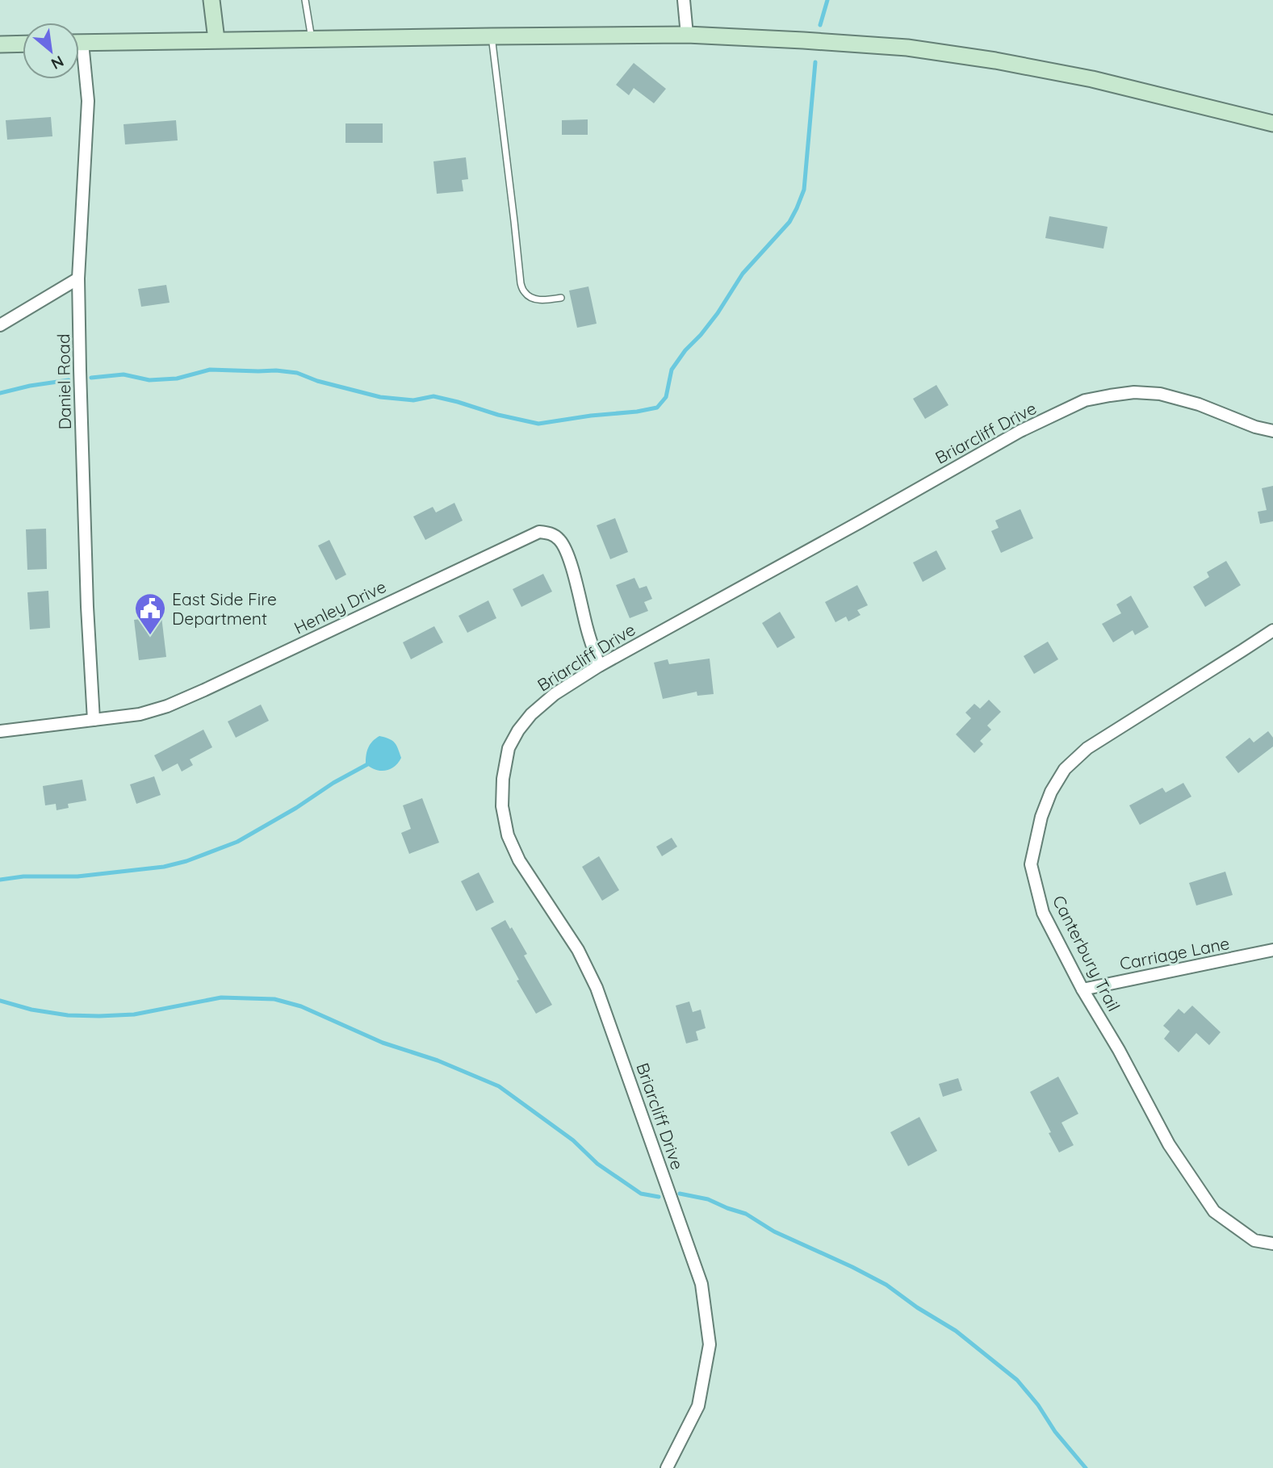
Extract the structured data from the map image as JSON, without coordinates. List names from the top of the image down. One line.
{"streets":{"street":["Daniel Road","Briarcliff Drive","Henley Drive","Canterbury Trail","Carriage Lane"]},"crossings":[["Daniel Road","Henley Drive"],["Briarcliff Drive","Henley Drive"],["Canterbury Trail","Carriage Lane"]],"places":{"public building":["East Side Fire Department"]},"north":"bottom right"}
